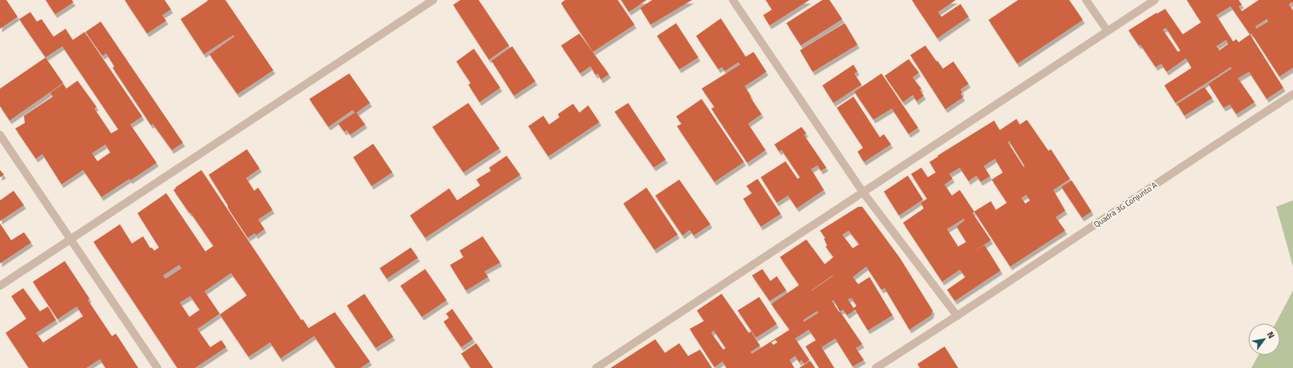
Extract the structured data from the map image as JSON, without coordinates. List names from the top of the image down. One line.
{"streets":{"street":["Quadra 3G Conjunto A"]},"north":"top right"}
